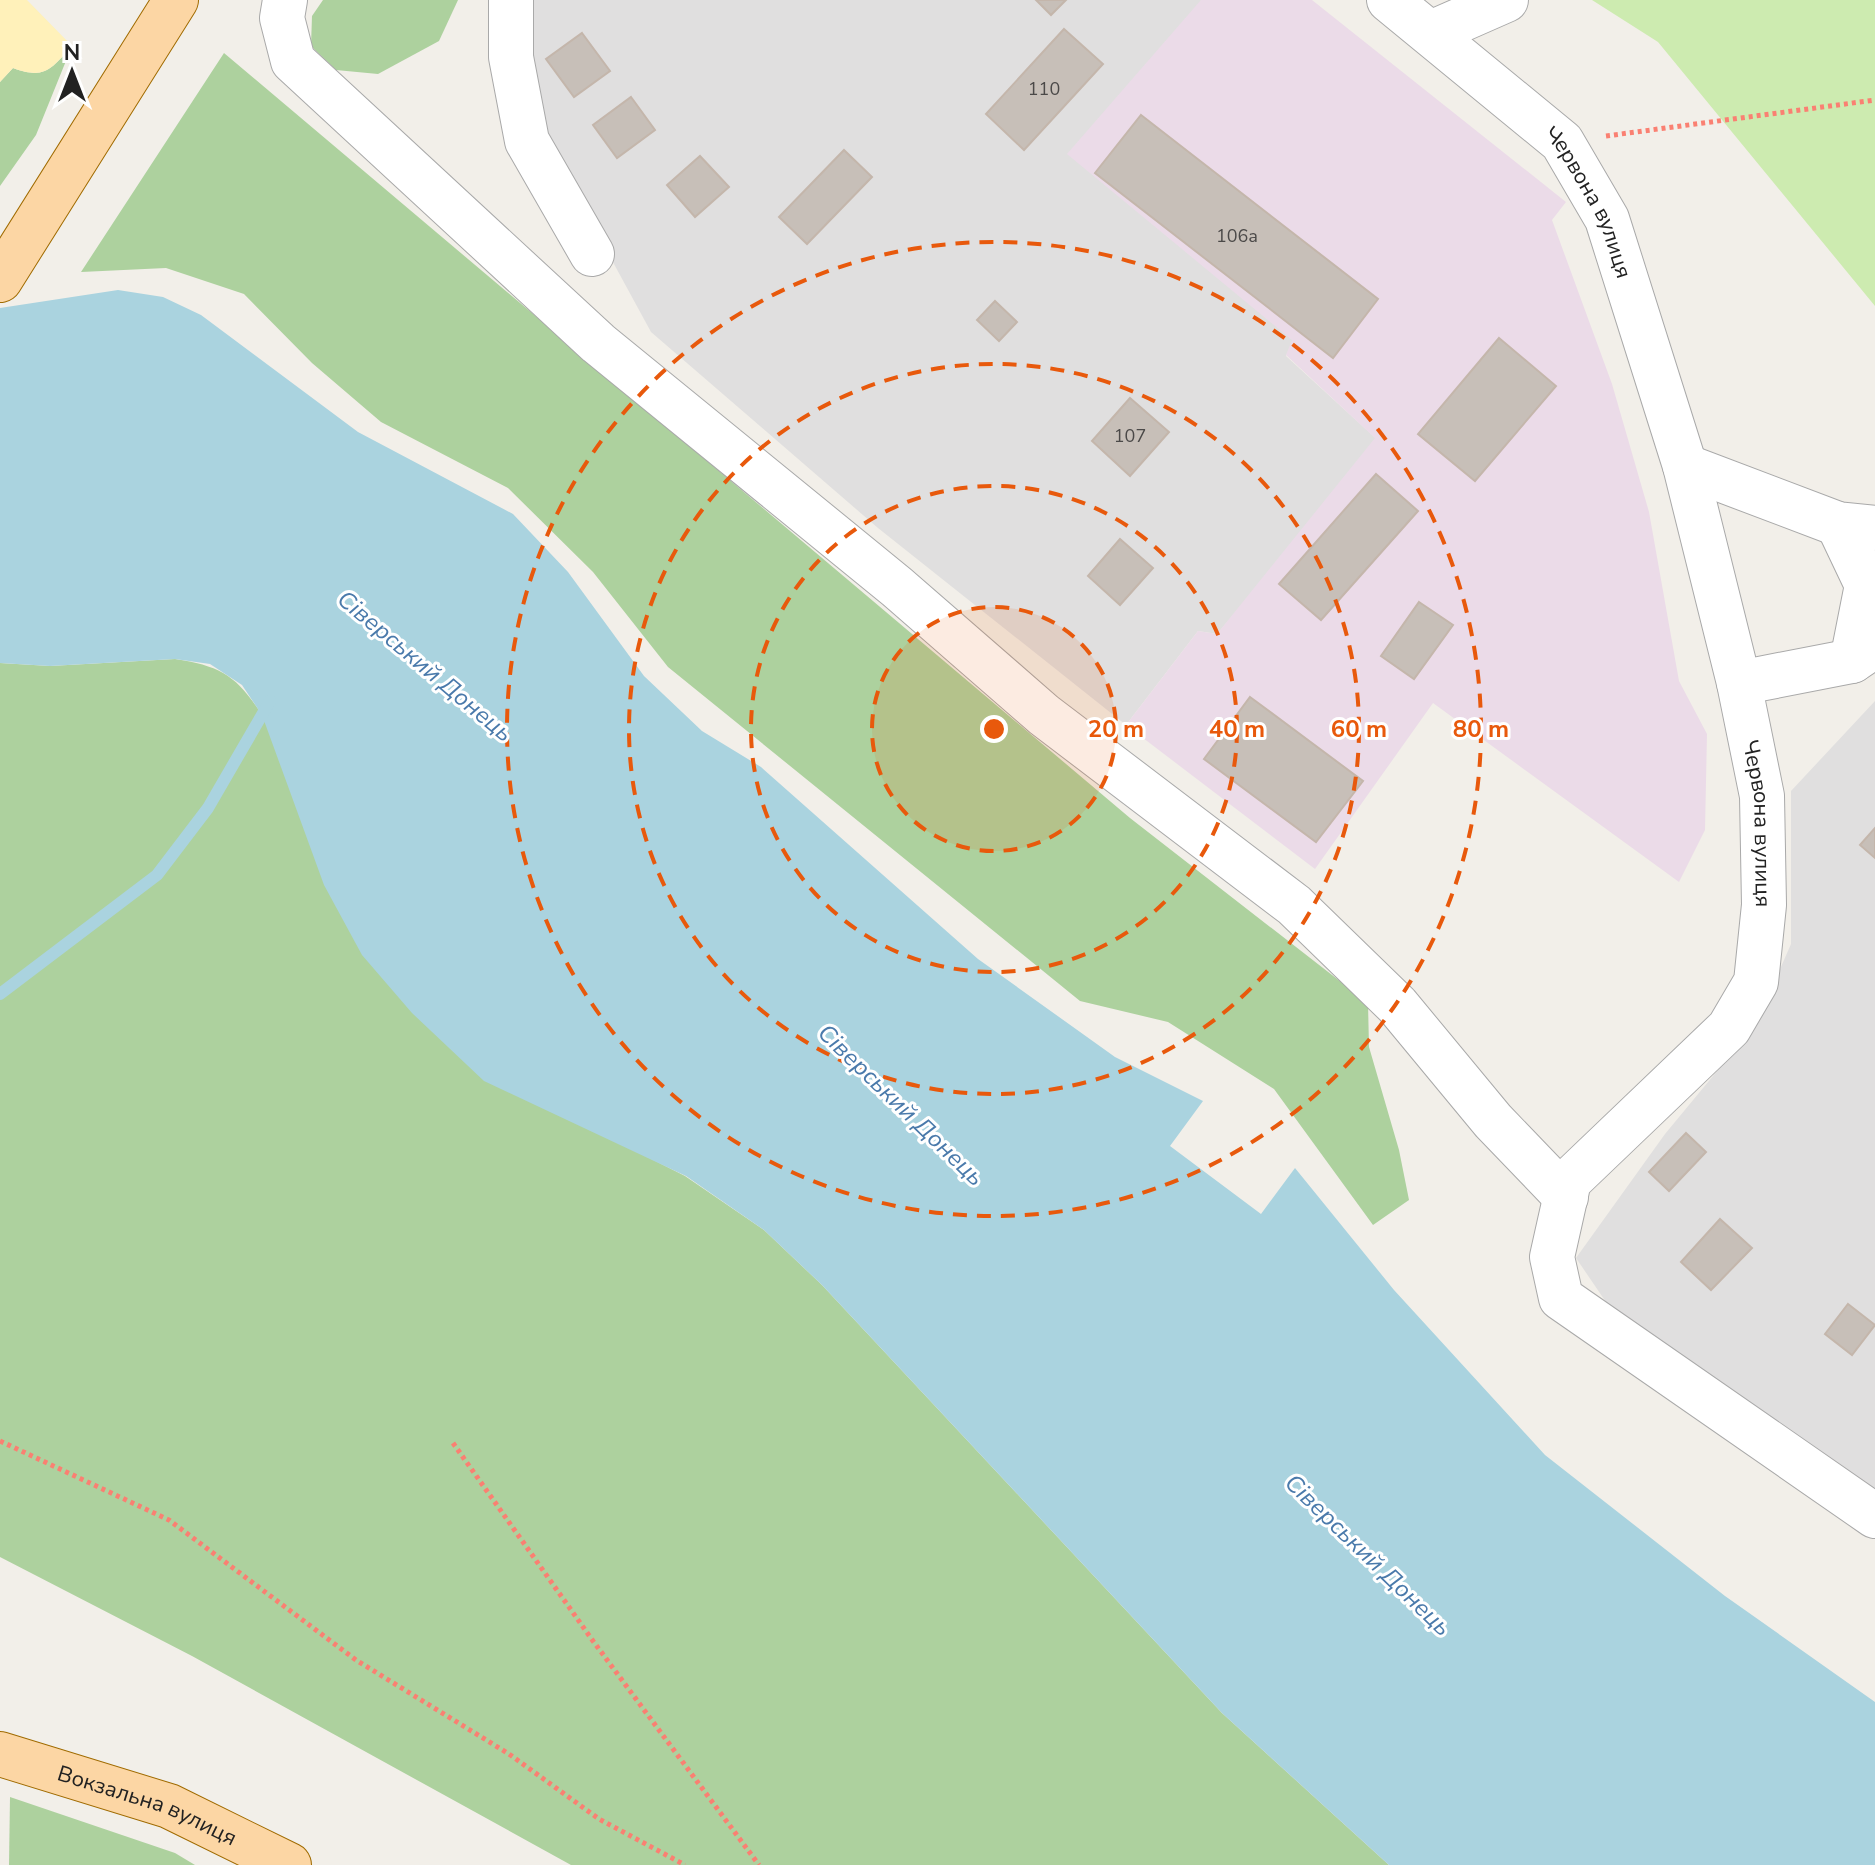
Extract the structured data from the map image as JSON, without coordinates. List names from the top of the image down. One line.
{"streets":{"main road":["Вокзальна вулиця"],"street":["Червона вулиця"]},"water":["Сіверський Донець"],"house_numbers":["110","106а","107"],"north":"top","rings":["20 m","40 m","60 m","80 m"]}
